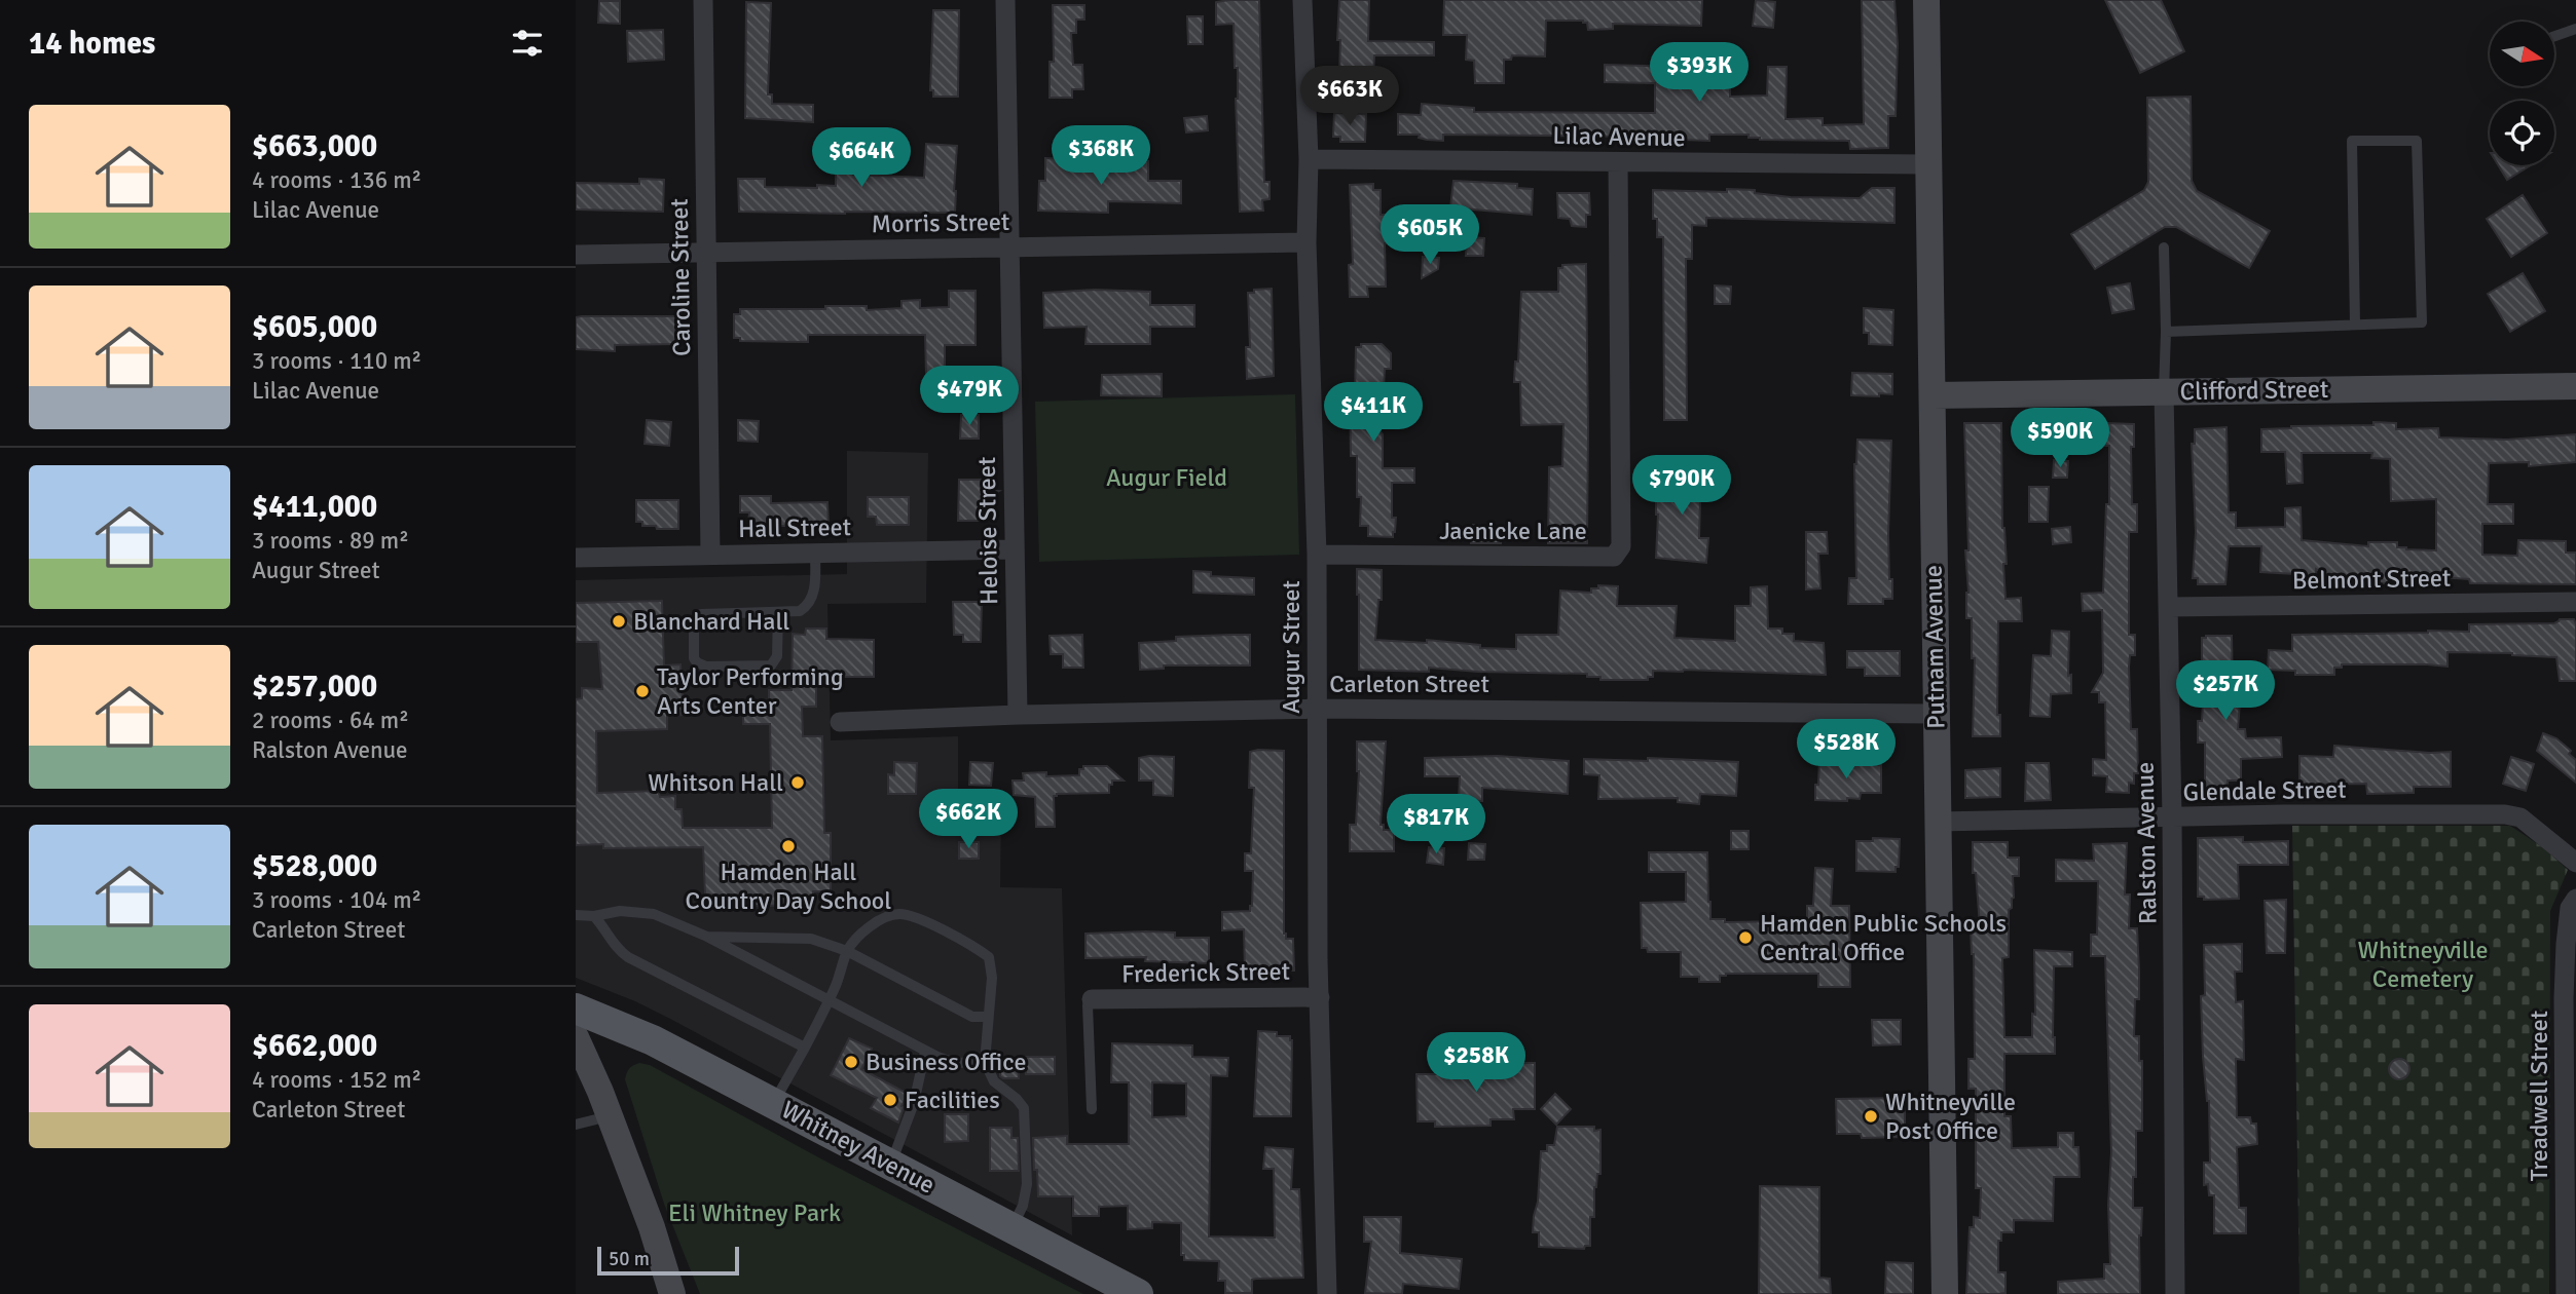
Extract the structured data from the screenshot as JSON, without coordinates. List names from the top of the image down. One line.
{"streets":{"main road":["Clifford Street","Putnam Avenue","Whitney Avenue"],"street":["Lilac Avenue","Morris Street","Caroline Street","Hall Street","Heloise Street","Jaenicke Lane","Belmont Street","Augur Street","Carleton Street","Glendale Street","Ralston Avenue","Frederick Street","Treadwell Street"]},"crossings":[["Lilac Avenue","Jaenicke Lane"],["Lilac Avenue","Augur Street"],["Lilac Avenue","Putnam Avenue"],["Morris Street","Caroline Street"],["Morris Street","Heloise Street"],["Morris Street","Augur Street"],["Caroline Street","Hall Street"],["Clifford Street","Putnam Avenue"],["Clifford Street","Ralston Avenue"],["Hall Street","Heloise Street"],["Heloise Street","Carleton Street"],["Jaenicke Lane","Augur Street"],["Belmont Street","Ralston Avenue"],["Augur Street","Carleton Street"],["Augur Street","Frederick Street"],["Putnam Avenue","Carleton Street"],["Putnam Avenue","Glendale Street"],["Glendale Street","Ralston Avenue"]],"parks":["Augur Field","Whitneyville Cemetery","Eli Whitney Park"],"places":["Blanchard Hall","Taylor Performing Arts Center","Whitson Hall","Hamden Hall Country Day School","Hamden Public Schools Central Office","Business Office","Facilities","Whitneyville Post Office"],"scale_bar":"50 m","north":"right","page":{"heading":"14 homes","price":["$393K","$663K","$368K","$664K","$605K","$479K","$411K","$590K","$790K","$257K","$528K","$662K","$817K","$258K"],"list":[{"name":"$663,000","note":"4 rooms · 136 m² · Lilac Avenue"},{"name":"$605,000","note":"3 rooms · 110 m² · Lilac Avenue"},{"name":"$411,000","note":"3 rooms · 89 m² · Augur Street"},{"name":"$257,000","note":"2 rooms · 64 m² · Ralston Avenue"},{"name":"$528,000","note":"3 rooms · 104 m² · Carleton Street"},{"name":"$662,000","note":"4 rooms · 152 m² · Carleton Street"}],"scale":"50 m"}}
